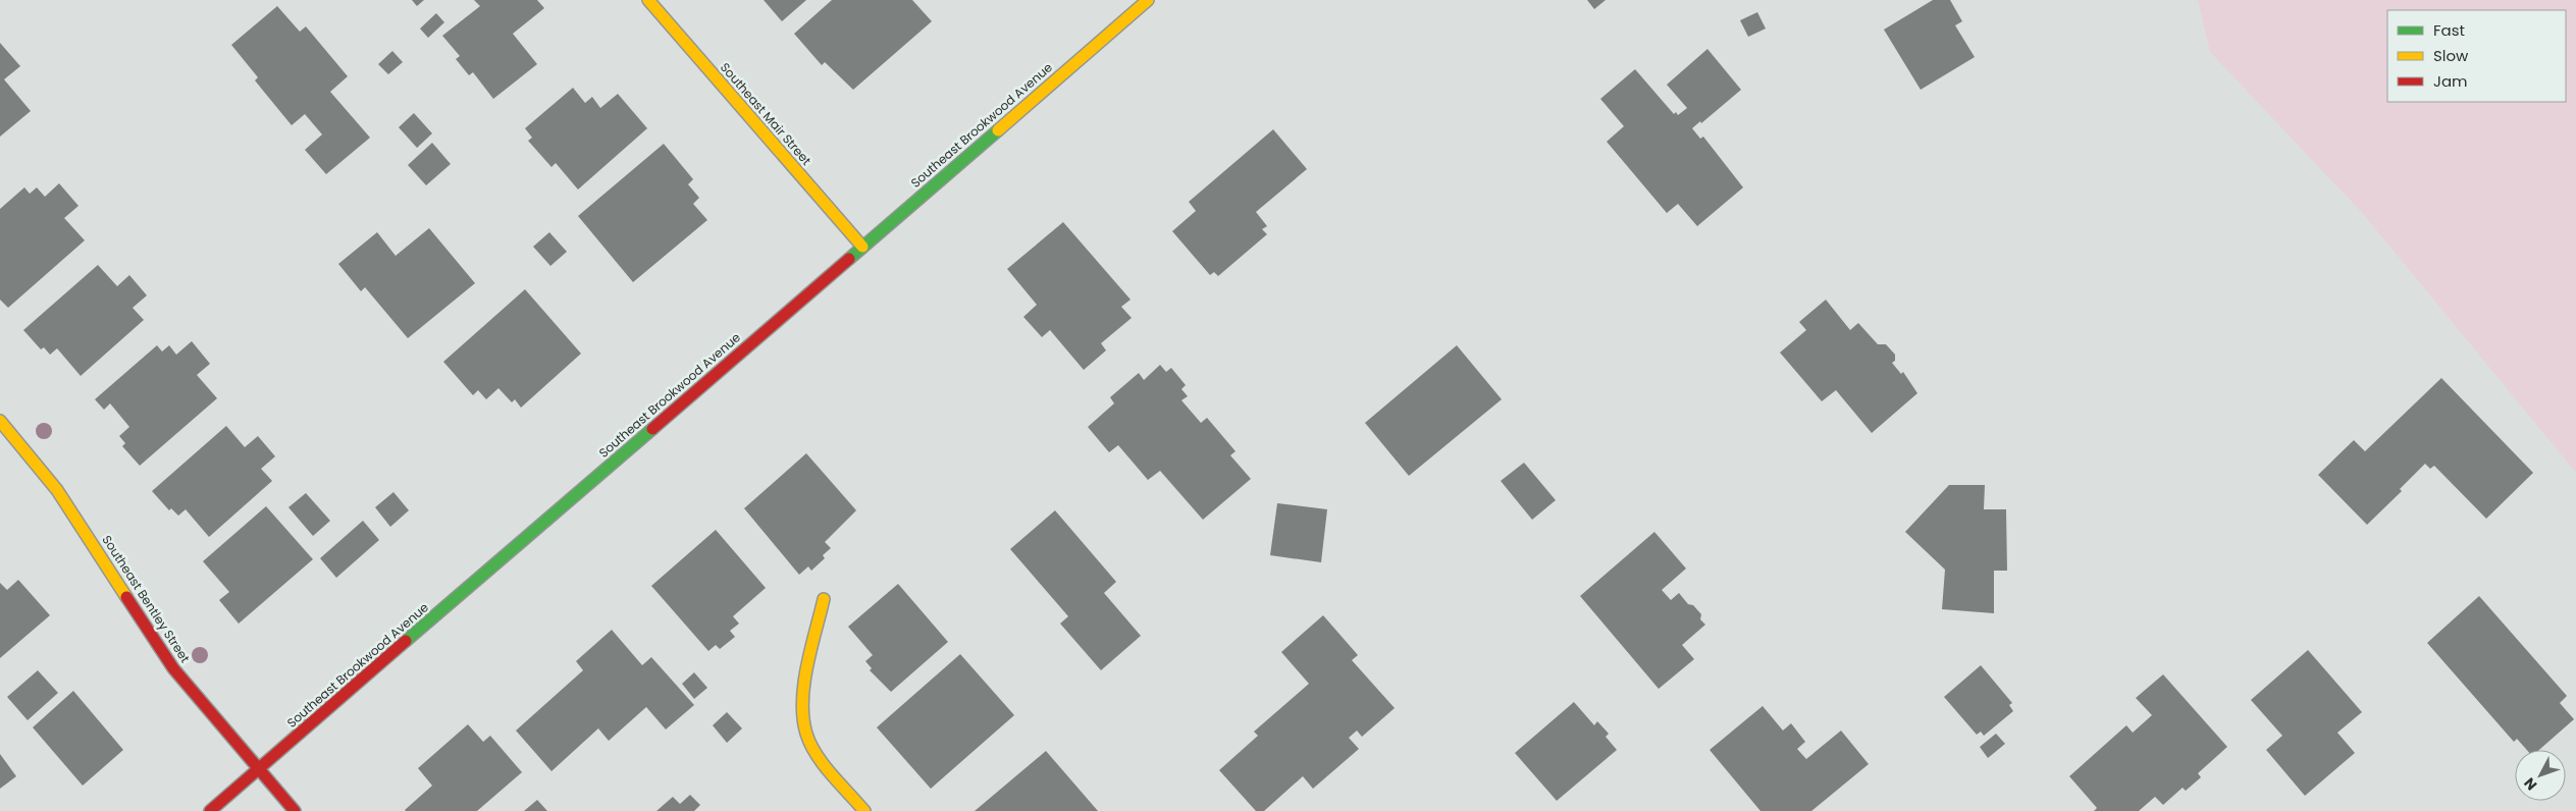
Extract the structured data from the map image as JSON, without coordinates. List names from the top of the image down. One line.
{"streets":{"main road":["Southeast Mair Street","Southeast Brookwood Avenue","Southeast Bentley Street"]},"crossings":[["Southeast Mair Street","Southeast Brookwood Avenue"],["Southeast Brookwood Avenue","Southeast Bentley Street"]],"legend":["Fast","Slow","Jam"],"north":"bottom left"}
